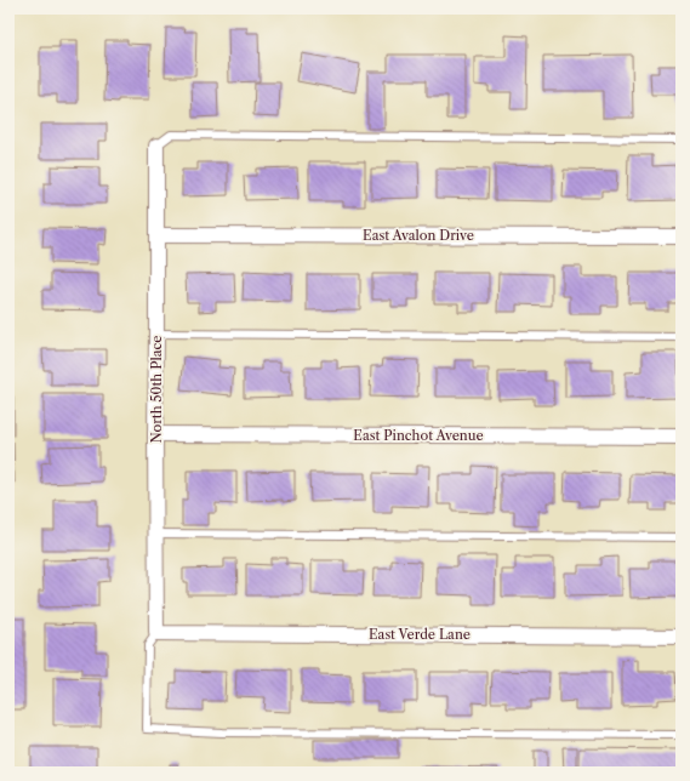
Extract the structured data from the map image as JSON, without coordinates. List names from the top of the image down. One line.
{"streets":{"street":["East Avalon Drive","North 50th Place","East Pinchot Avenue","East Verde Lane"]},"crossings":[["East Avalon Drive","North 50th Place"],["North 50th Place","East Pinchot Avenue"],["North 50th Place","East Verde Lane"]]}
